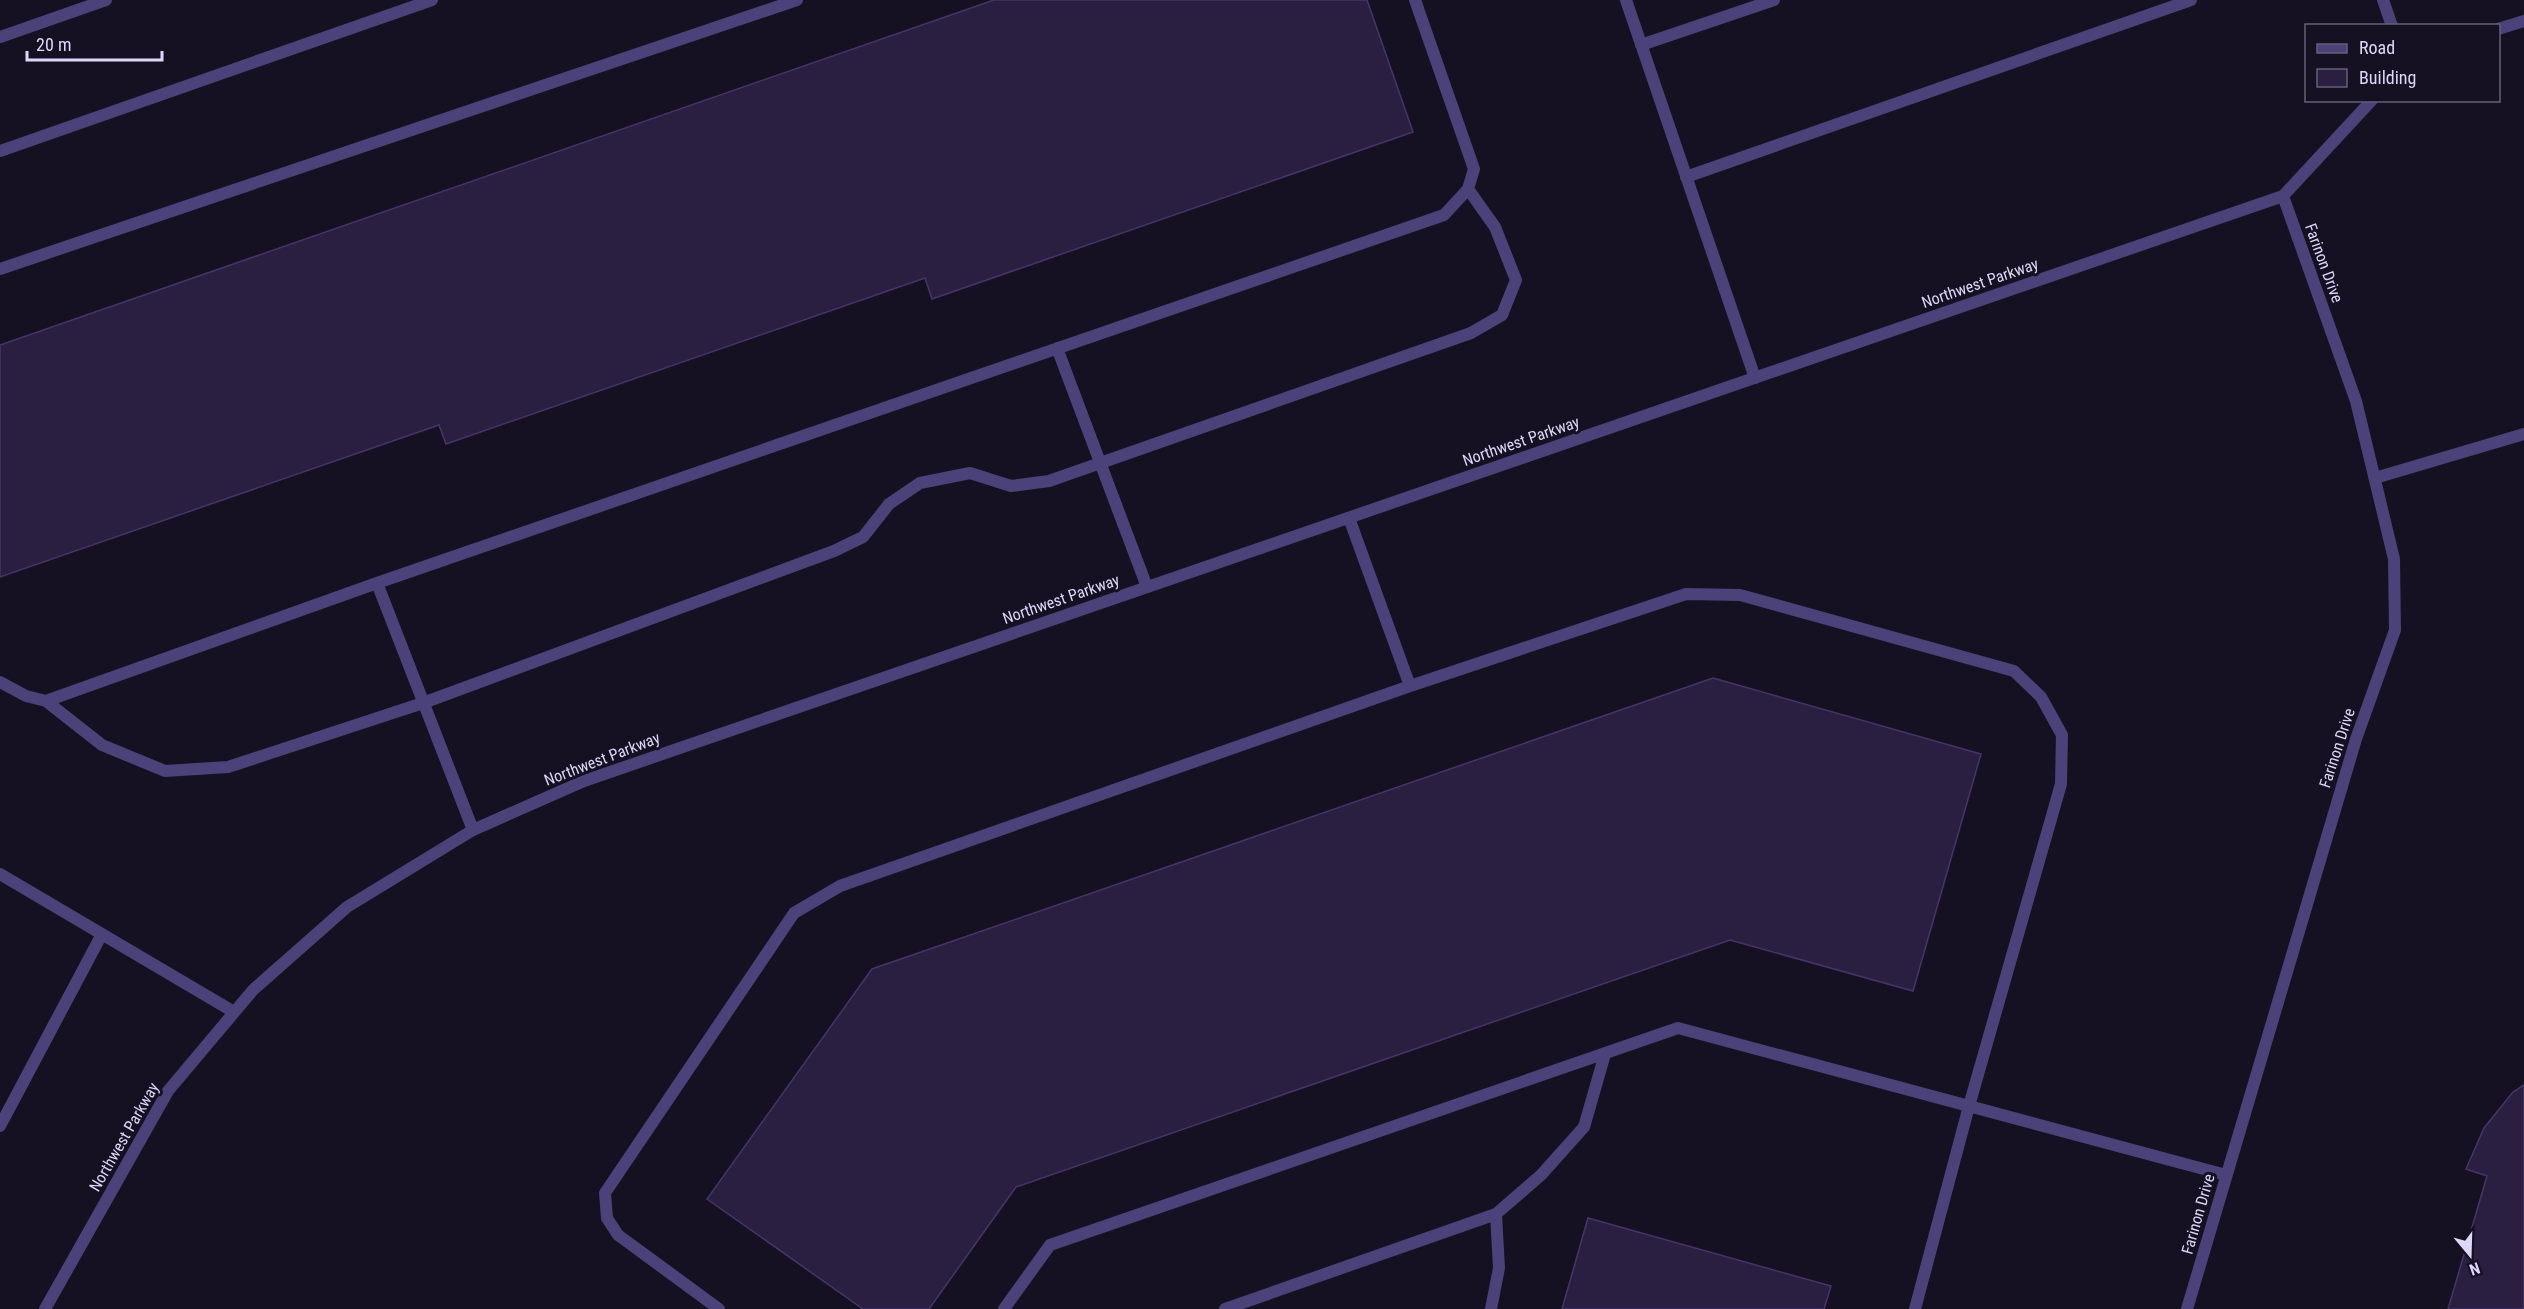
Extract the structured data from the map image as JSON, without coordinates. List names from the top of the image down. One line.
{"streets":{"street":["Farinon Drive","Northwest Parkway"]},"crossings":[["Farinon Drive","Northwest Parkway"]],"legend":["Road","Building"],"scale_bar":"20 m","north":"bottom"}
